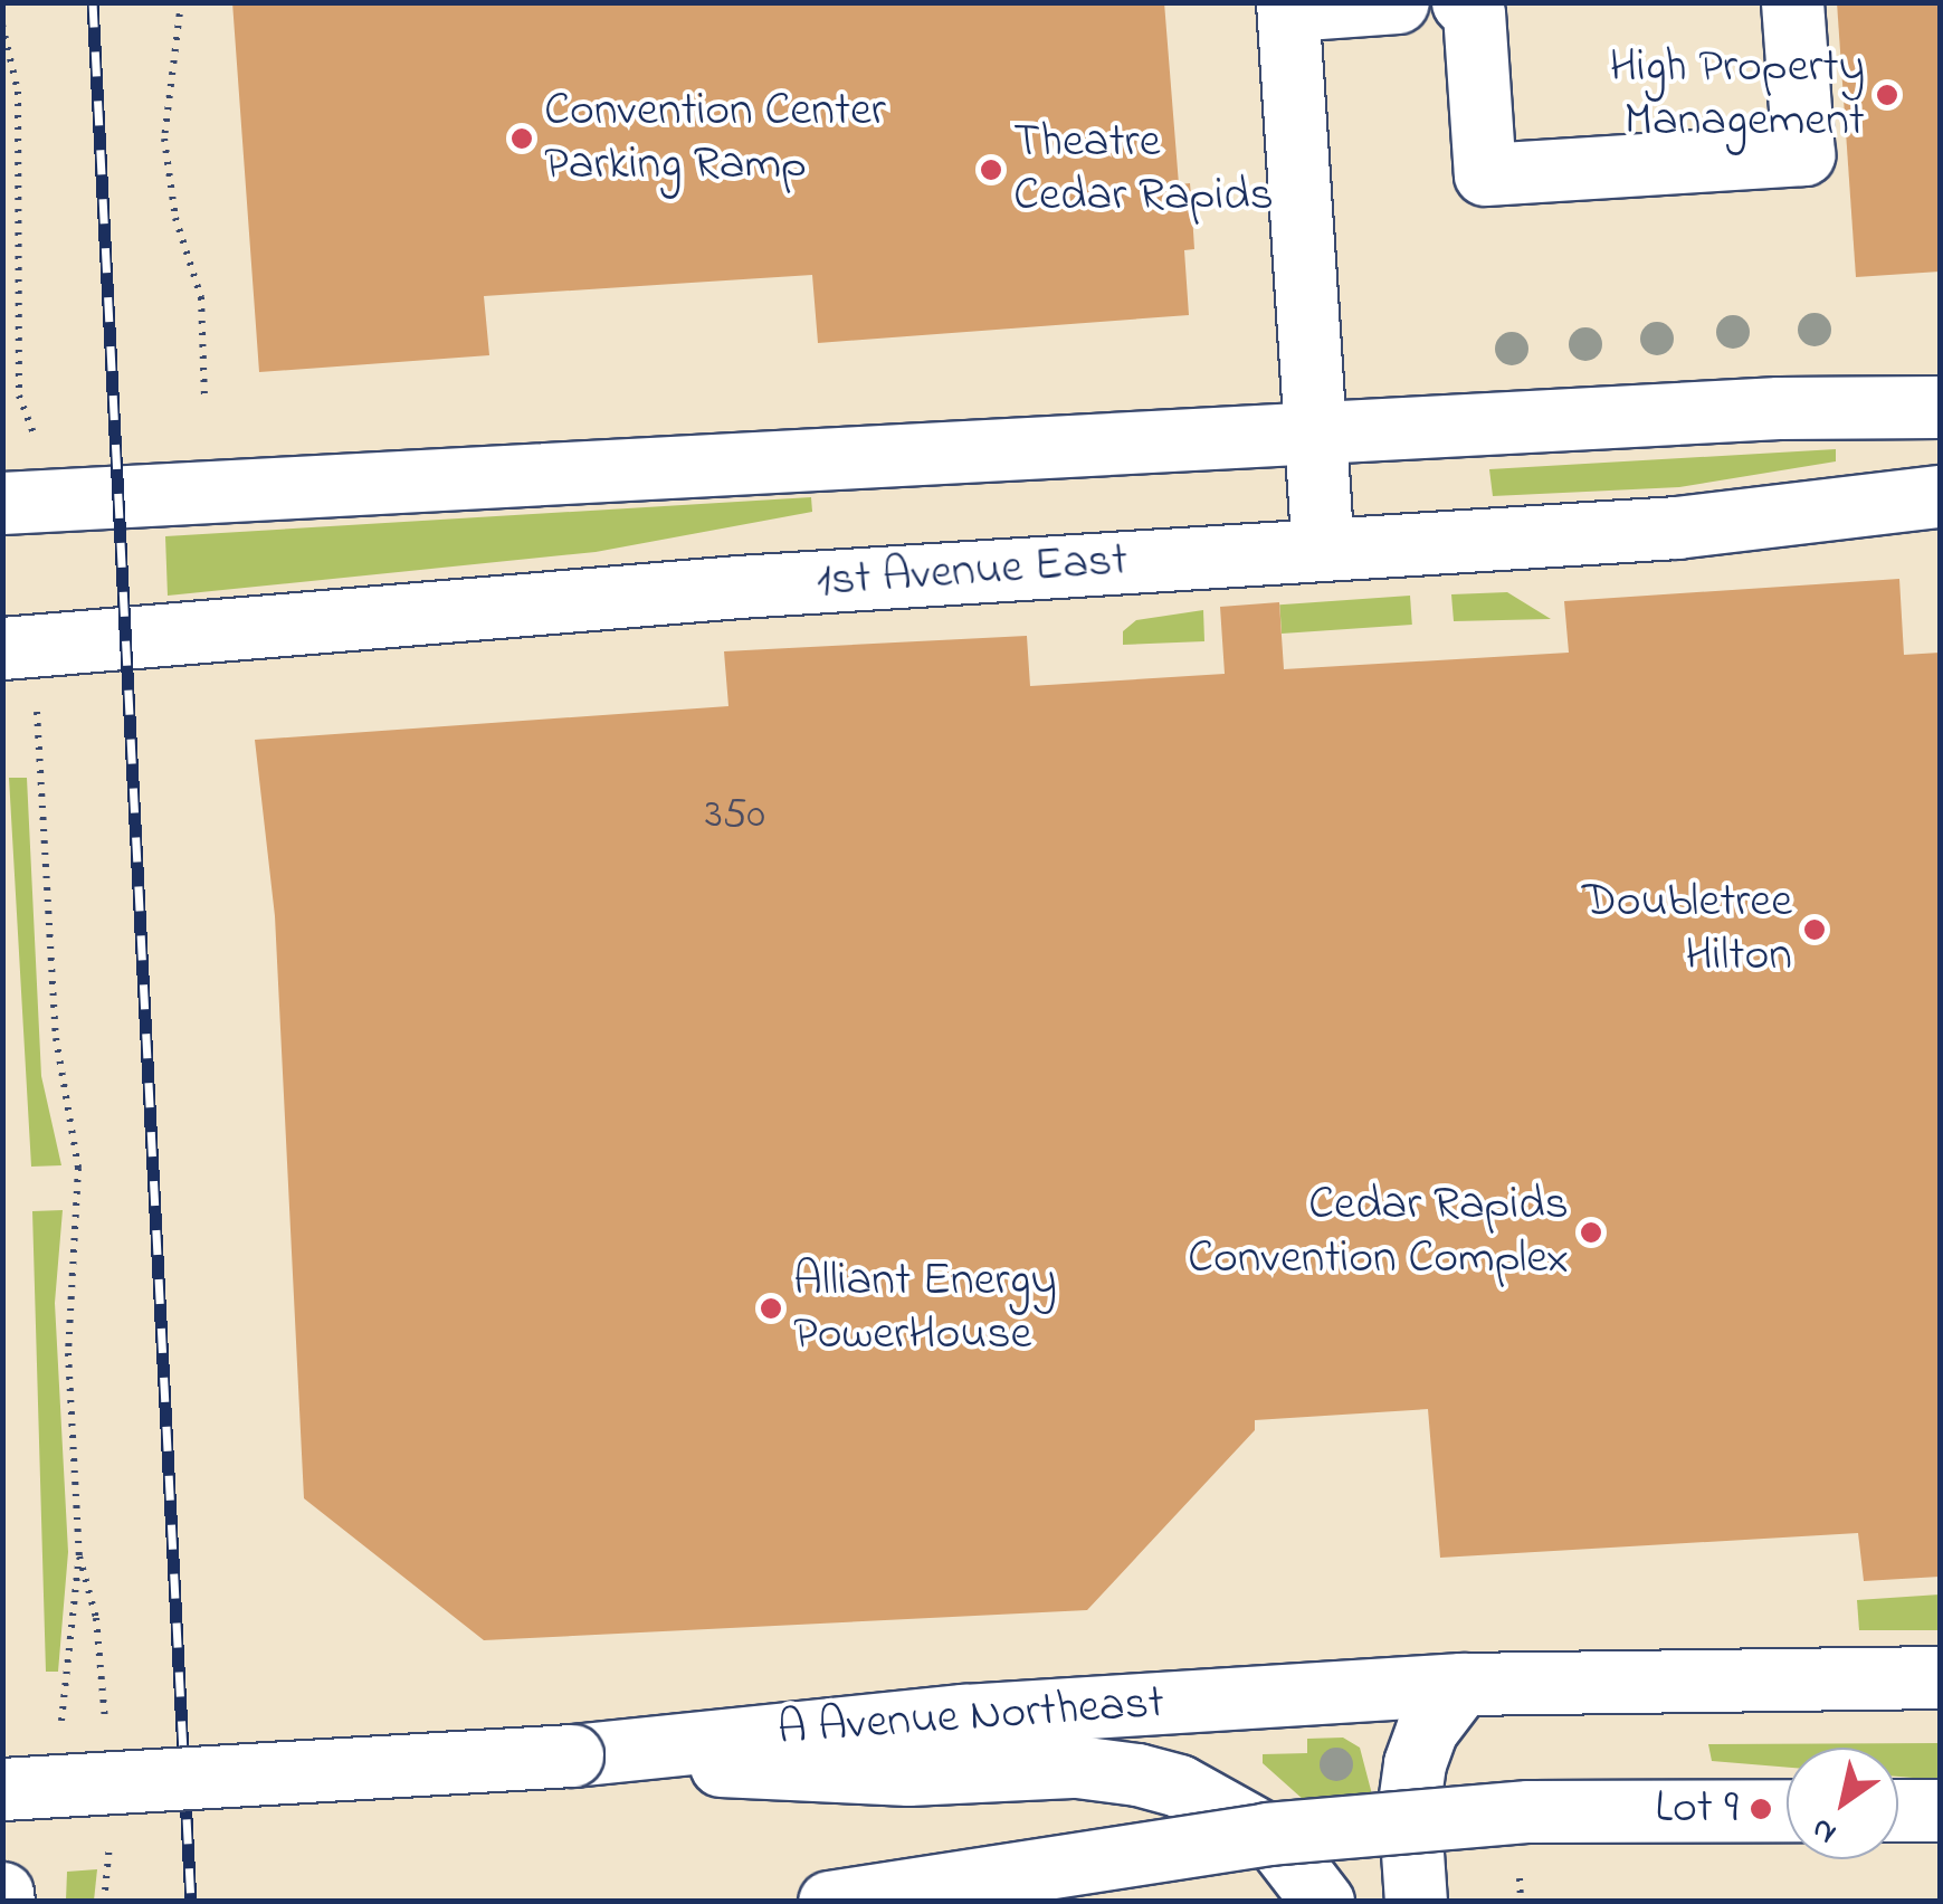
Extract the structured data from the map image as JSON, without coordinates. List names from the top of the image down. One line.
{"streets":{"main road":["1st Avenue East","A Avenue Northeast"]},"places":["High Property Management","Convention Center Parking Ramp","Theatre Cedar Rapids","Doubletree Hilton","Cedar Rapids Convention Complex","Alliant Energy PowerHouse","Lot 9"],"house_numbers":["350"],"north":"bottom left"}
